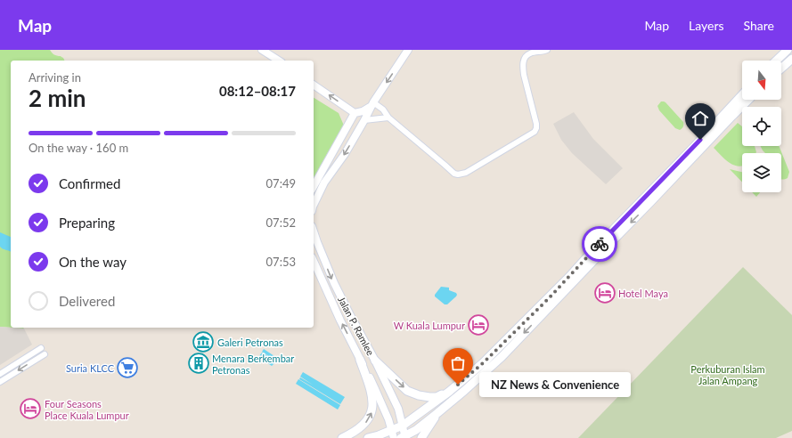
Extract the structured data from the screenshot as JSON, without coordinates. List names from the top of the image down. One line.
{"streets":{"street":["Jalan P. Ramlee"]},"parks":["Perkuburan Islam Jalan Ampang"],"places":{"hotel":["Hotel Maya","W Kuala Lumpur","Four Seasons Place Kuala Lumpur"],"museum":["Galeri Petronas"],"building":["Menara Berkembar Petronas"],"supermarket":["Suria KLCC"],"other":["NZ News & Convenience"]},"north":"bottom","page":{"header":"Map","nav":["Map","Layers","Share"],"heading":["2 min","Arriving in","08:12–08:17"],"bar":"On the way · 160 m","list":[["Confirmed","07:49"],["Preparing","07:52"],["On the way","07:53"],"Delivered"],"bubble":"NZ News & Convenience"}}
